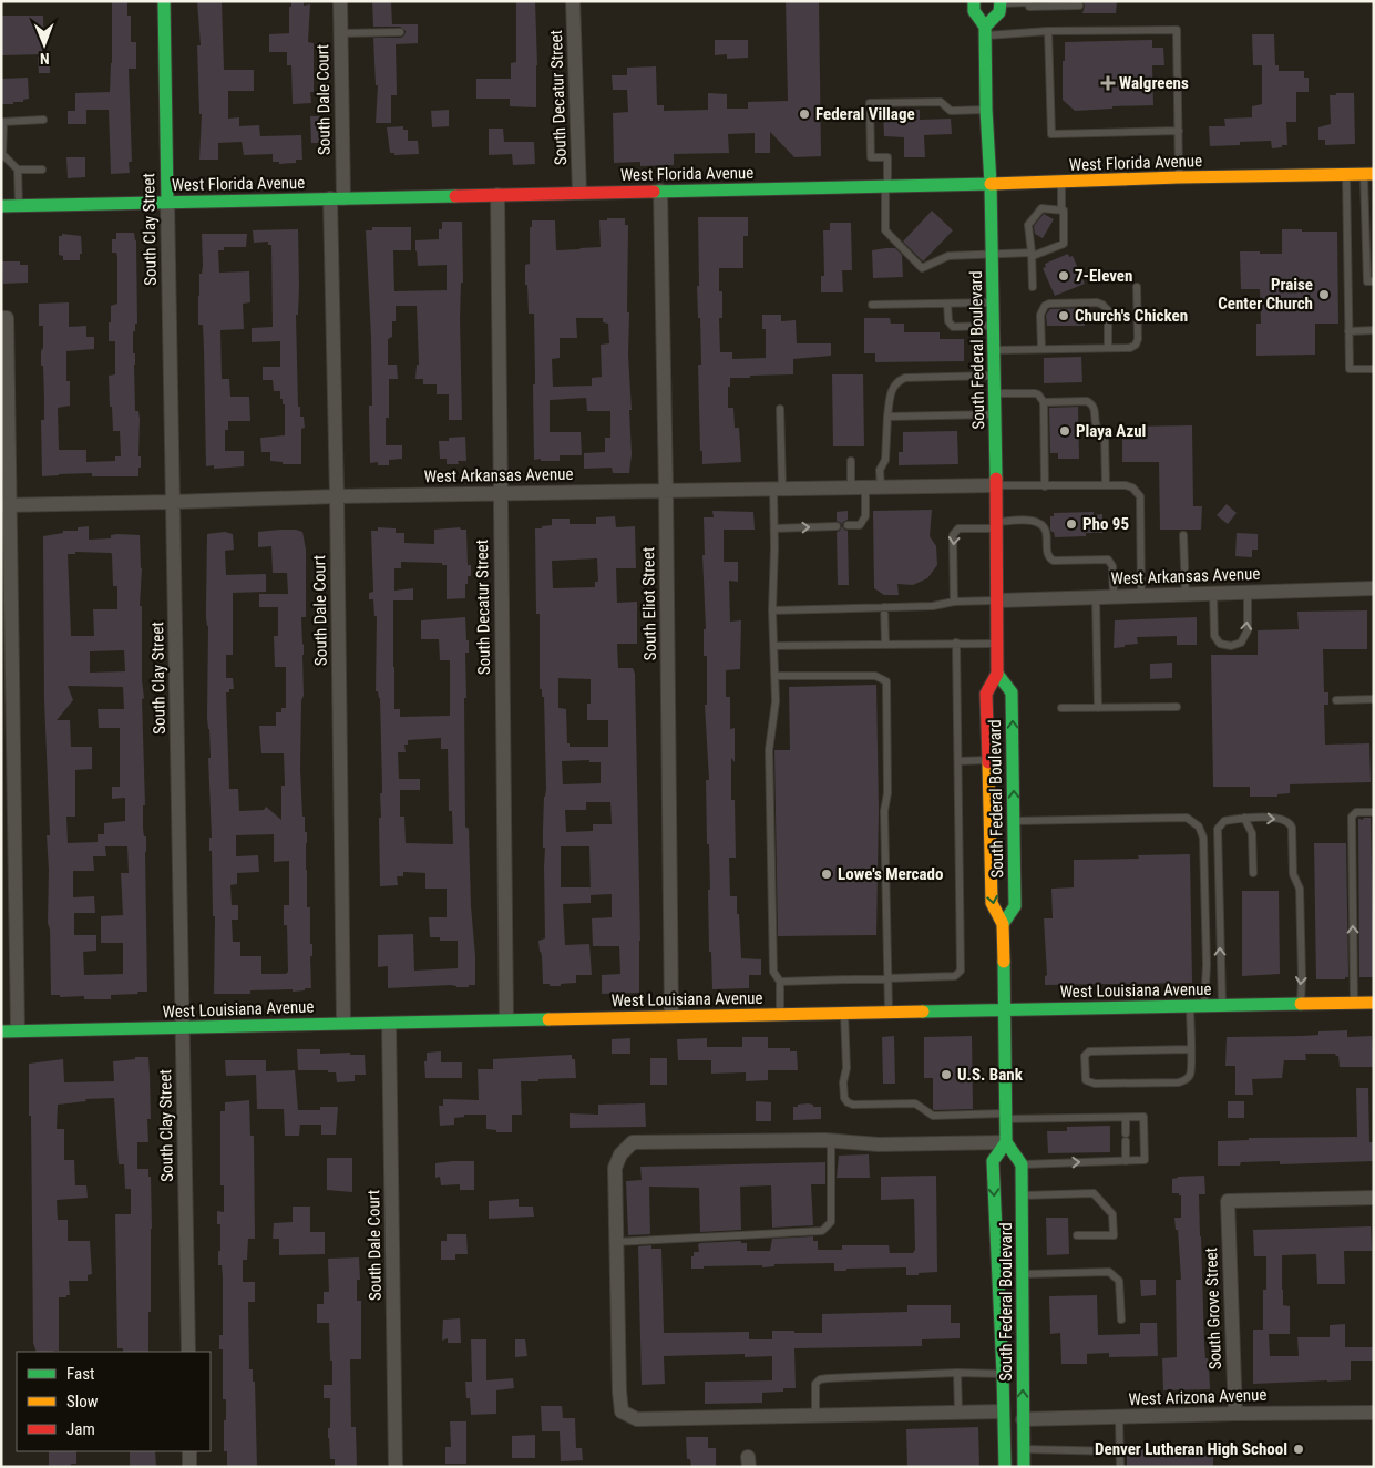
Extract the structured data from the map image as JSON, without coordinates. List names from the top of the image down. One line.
{"streets":{"street":["South Decatur Street","South Dale Court","West Florida Avenue","South Clay Street","South Federal Boulevard","West Arkansas Avenue","South Eliot Street","West Louisiana Avenue","South Grove Street","West Arizona Avenue"]},"crossings":[["South Decatur Street","West Florida Avenue"],["South Decatur Street","West Arkansas Avenue"],["South Decatur Street","West Louisiana Avenue"],["South Dale Court","West Florida Avenue"],["South Dale Court","West Arkansas Avenue"],["South Dale Court","West Louisiana Avenue"],["West Florida Avenue","South Clay Street"],["West Florida Avenue","South Federal Boulevard"],["West Florida Avenue","South Eliot Street"],["South Clay Street","West Arkansas Avenue"],["South Clay Street","West Louisiana Avenue"],["South Federal Boulevard","West Arkansas Avenue"],["South Federal Boulevard","West Louisiana Avenue"],["South Federal Boulevard","West Arizona Avenue"],["West Arkansas Avenue","South Eliot Street"],["South Eliot Street","West Louisiana Avenue"],["South Grove Street","West Arizona Avenue"]],"places":{"health":["Walgreens"],"other":["Federal Village","7-Eleven","Praise Center Church","Church's Chicken","Playa Azul","Pho 95","Lowe's Mercado","U.S. Bank","Denver Lutheran High School"]},"legend":["Fast","Slow","Jam"],"north":"bottom"}
